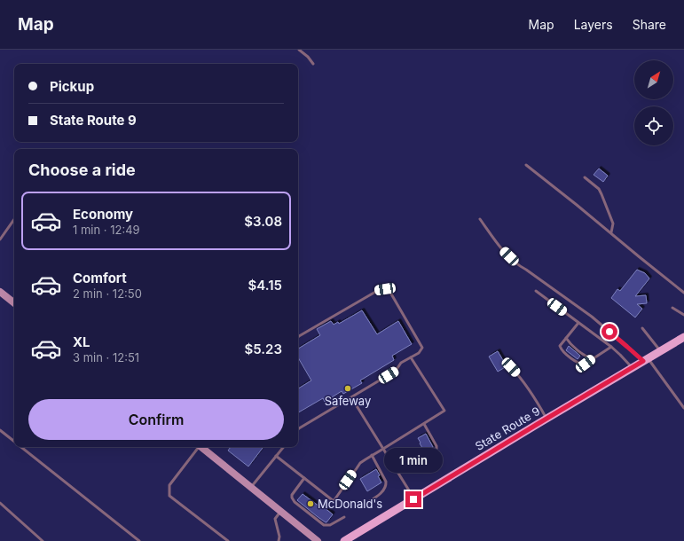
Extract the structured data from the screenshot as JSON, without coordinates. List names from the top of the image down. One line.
{"streets":{"main road":["State Route 9"]},"places":["Safeway","McDonald's"],"north":"top right","page":{"header":"Map","nav":["Map","Layers","Share"],"banner":["Pickup","State Route 9"],"heading":"Choose a ride","list":[{"name":"Economy","note":"1 min · 12:49","value":"$3.08"},{"name":"Comfort","note":"2 min · 12:50","value":"$4.15"},{"name":"XL","note":"3 min · 12:51","value":"$5.23"}],"buttons":"Confirm","bubble":"1 min"}}
